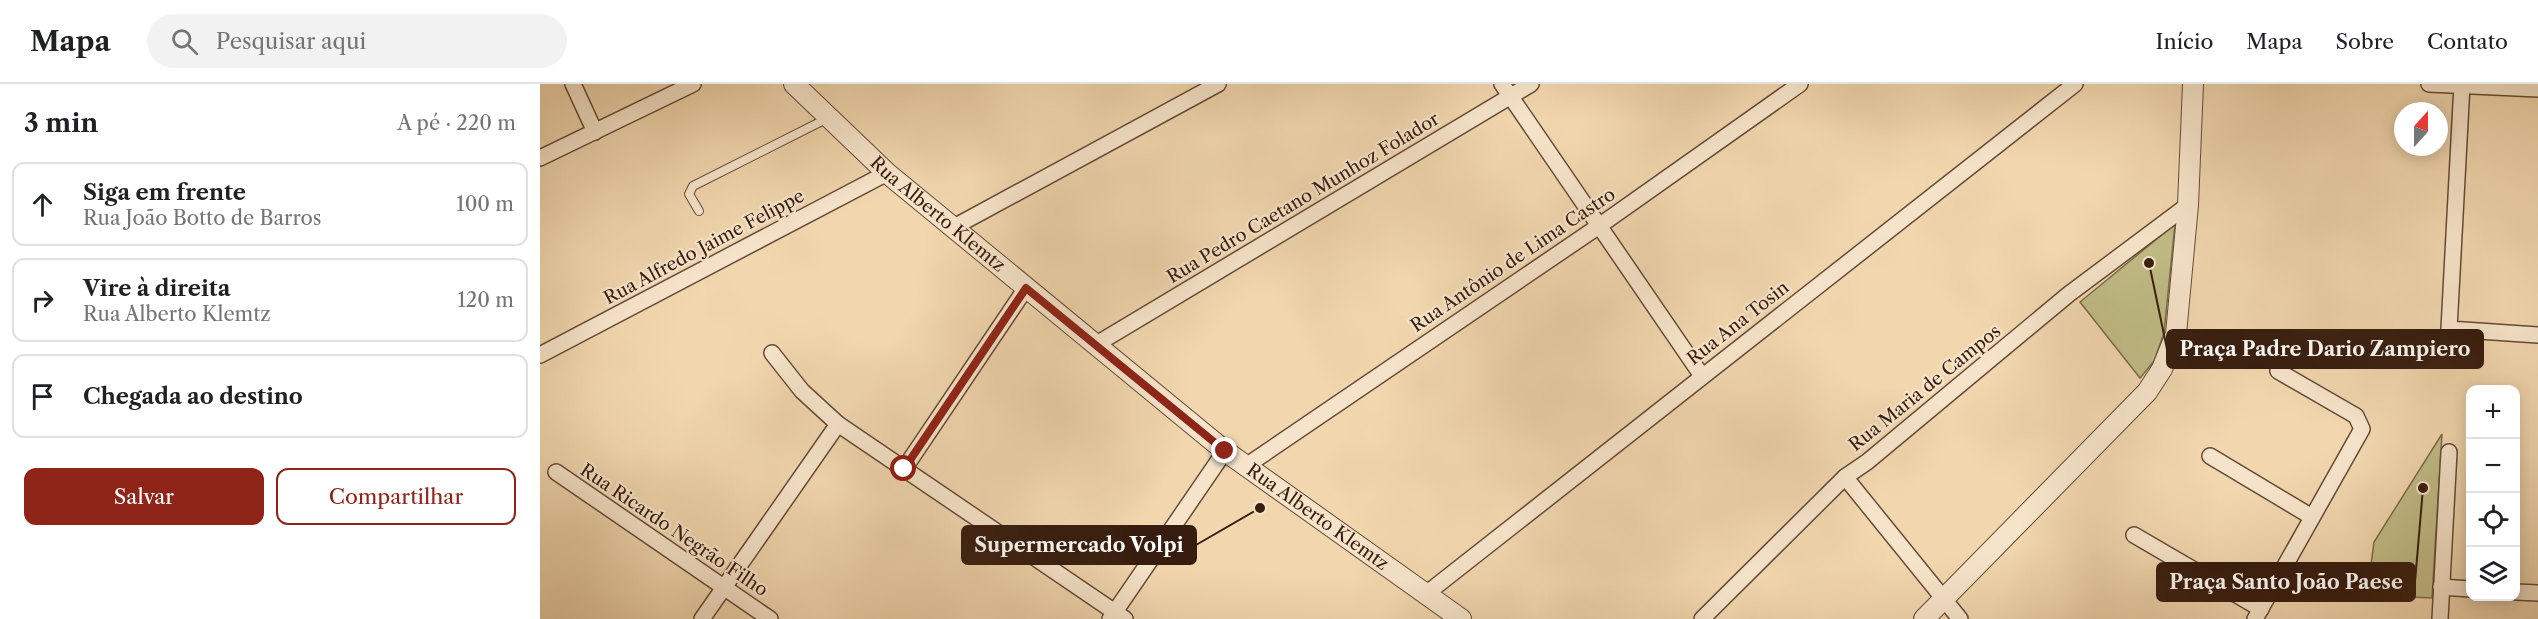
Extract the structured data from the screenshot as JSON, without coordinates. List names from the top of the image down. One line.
{"streets":{"street":["Rua Pedro Caetano Munhoz Folador","Rua Alberto Klemtz","Rua Alfredo Jaime Felippe","Rua Antônio de Lima Castro","Rua Ana Tosin","Rua Maria de Campos","Rua Ricardo Negrão Filho"]},"crossings":[["Rua Pedro Caetano Munhoz Folador","Rua Alberto Klemtz"],["Rua Alberto Klemtz","Rua Alfredo Jaime Felippe"],["Rua Alberto Klemtz","Rua Antônio de Lima Castro"],["Rua Alberto Klemtz","Rua Ana Tosin"]],"places":["Praça Padre Dario Zampiero","Praça Santo João Paese","Supermercado Volpi"],"north":"top","page":{"header":"Mapa","search":"Pesquisar aqui","nav":["Início","Mapa","Sobre","Contato"],"heading":["3 min","A pé · 220 m"],"list":[["Siga em frente","Rua João Botto de Barros","100 m"],["Vire à direita","Rua Alberto Klemtz","120 m"],"Chegada ao destino"],"map_buttons":["+","−"],"buttons":["Salvar","Compartilhar"]}}
